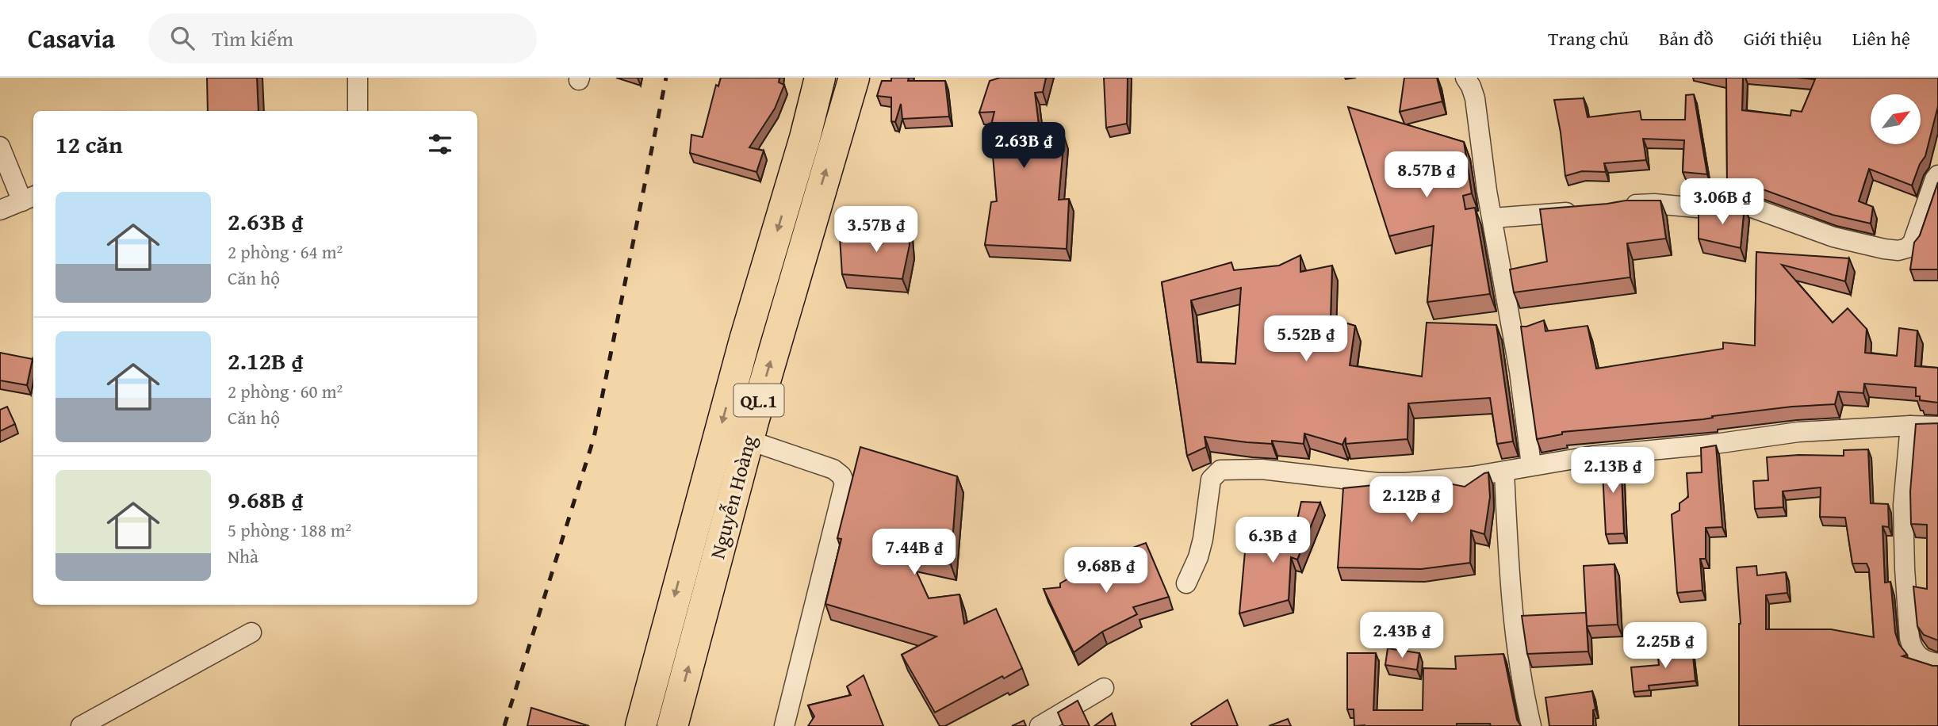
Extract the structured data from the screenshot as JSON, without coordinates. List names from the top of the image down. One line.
{"streets":{"highway":["QL.1","Nguyễn Hoàng"]},"north":"top right","page":{"header":"Casavia","search":"Tìm kiếm","nav":["Trang chủ","Bản đồ","Giới thiệu","Liên hệ"],"heading":"12 căn","price":["2.63B ₫","8.57B ₫","3.06B ₫","3.57B ₫","5.52B ₫","2.13B ₫","2.12B ₫","6.3B ₫","7.44B ₫","9.68B ₫","2.43B ₫","2.25B ₫"],"list":[{"name":"2.63B ₫","note":"2 phòng · 64 m² · Căn hộ"},{"name":"2.12B ₫","note":"2 phòng · 60 m² · Căn hộ"},{"name":"9.68B ₫","note":"5 phòng · 188 m² · Nhà"}]}}
